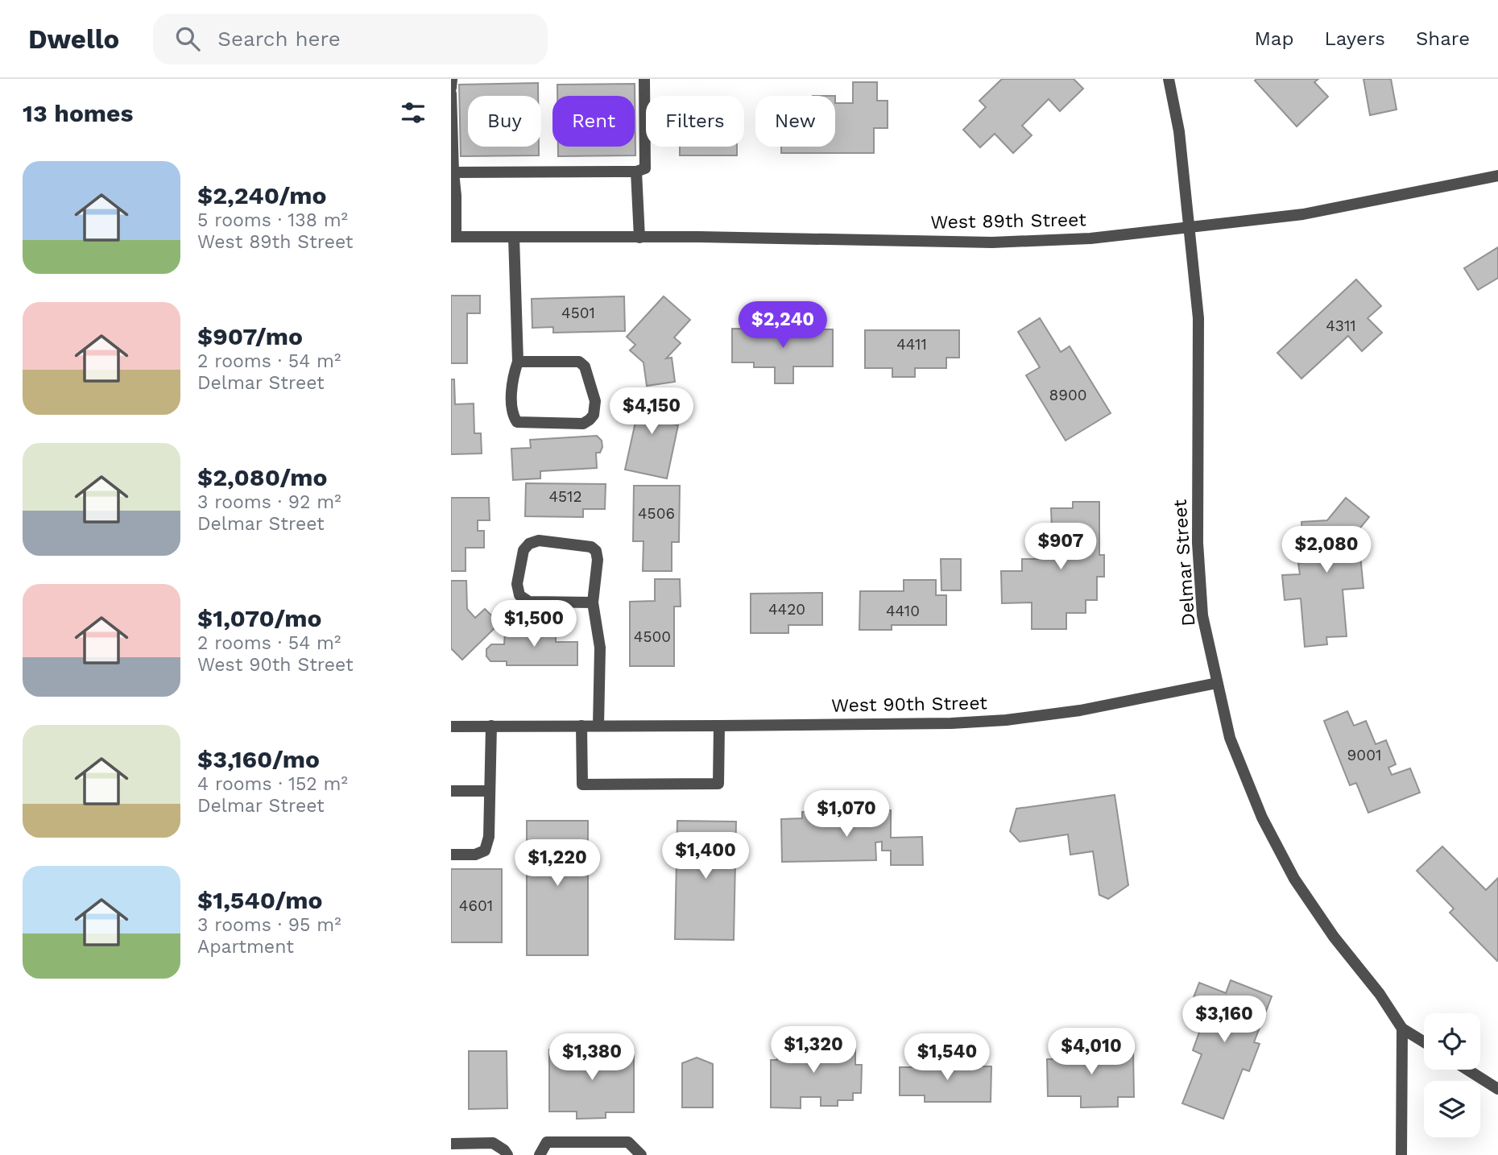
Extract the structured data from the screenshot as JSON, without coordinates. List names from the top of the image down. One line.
{"streets":{"street":["West 89th Street","Delmar Street","West 90th Street"]},"crossings":[["West 89th Street","Delmar Street"],["Delmar Street","West 90th Street"]],"house_numbers":["4501","4311","4411","8900","4512","4506","4420","4410","4500","9001","4601"],"page":{"header":"Dwello","search":"Search here","nav":["Map","Layers","Share"],"heading":"13 homes","chip":["Buy","Rent","Filters","New"],"list":[{"name":"$2,240/mo","note":"5 rooms · 138 m² · West 89th Street"},{"name":"$907/mo","note":"2 rooms · 54 m² · Delmar Street"},{"name":"$2,080/mo","note":"3 rooms · 92 m² · Delmar Street"},{"name":"$1,070/mo","note":"2 rooms · 54 m² · West 90th Street"},{"name":"$3,160/mo","note":"4 rooms · 152 m² · Delmar Street"},{"name":"$1,540/mo","note":"3 rooms · 95 m² · Apartment"}],"price":["$2,240","$4,150","$907","$2,080","$1,500","$1,070","$1,400","$1,220","$3,160","$1,320","$4,010","$1,380","$1,540"]}}
